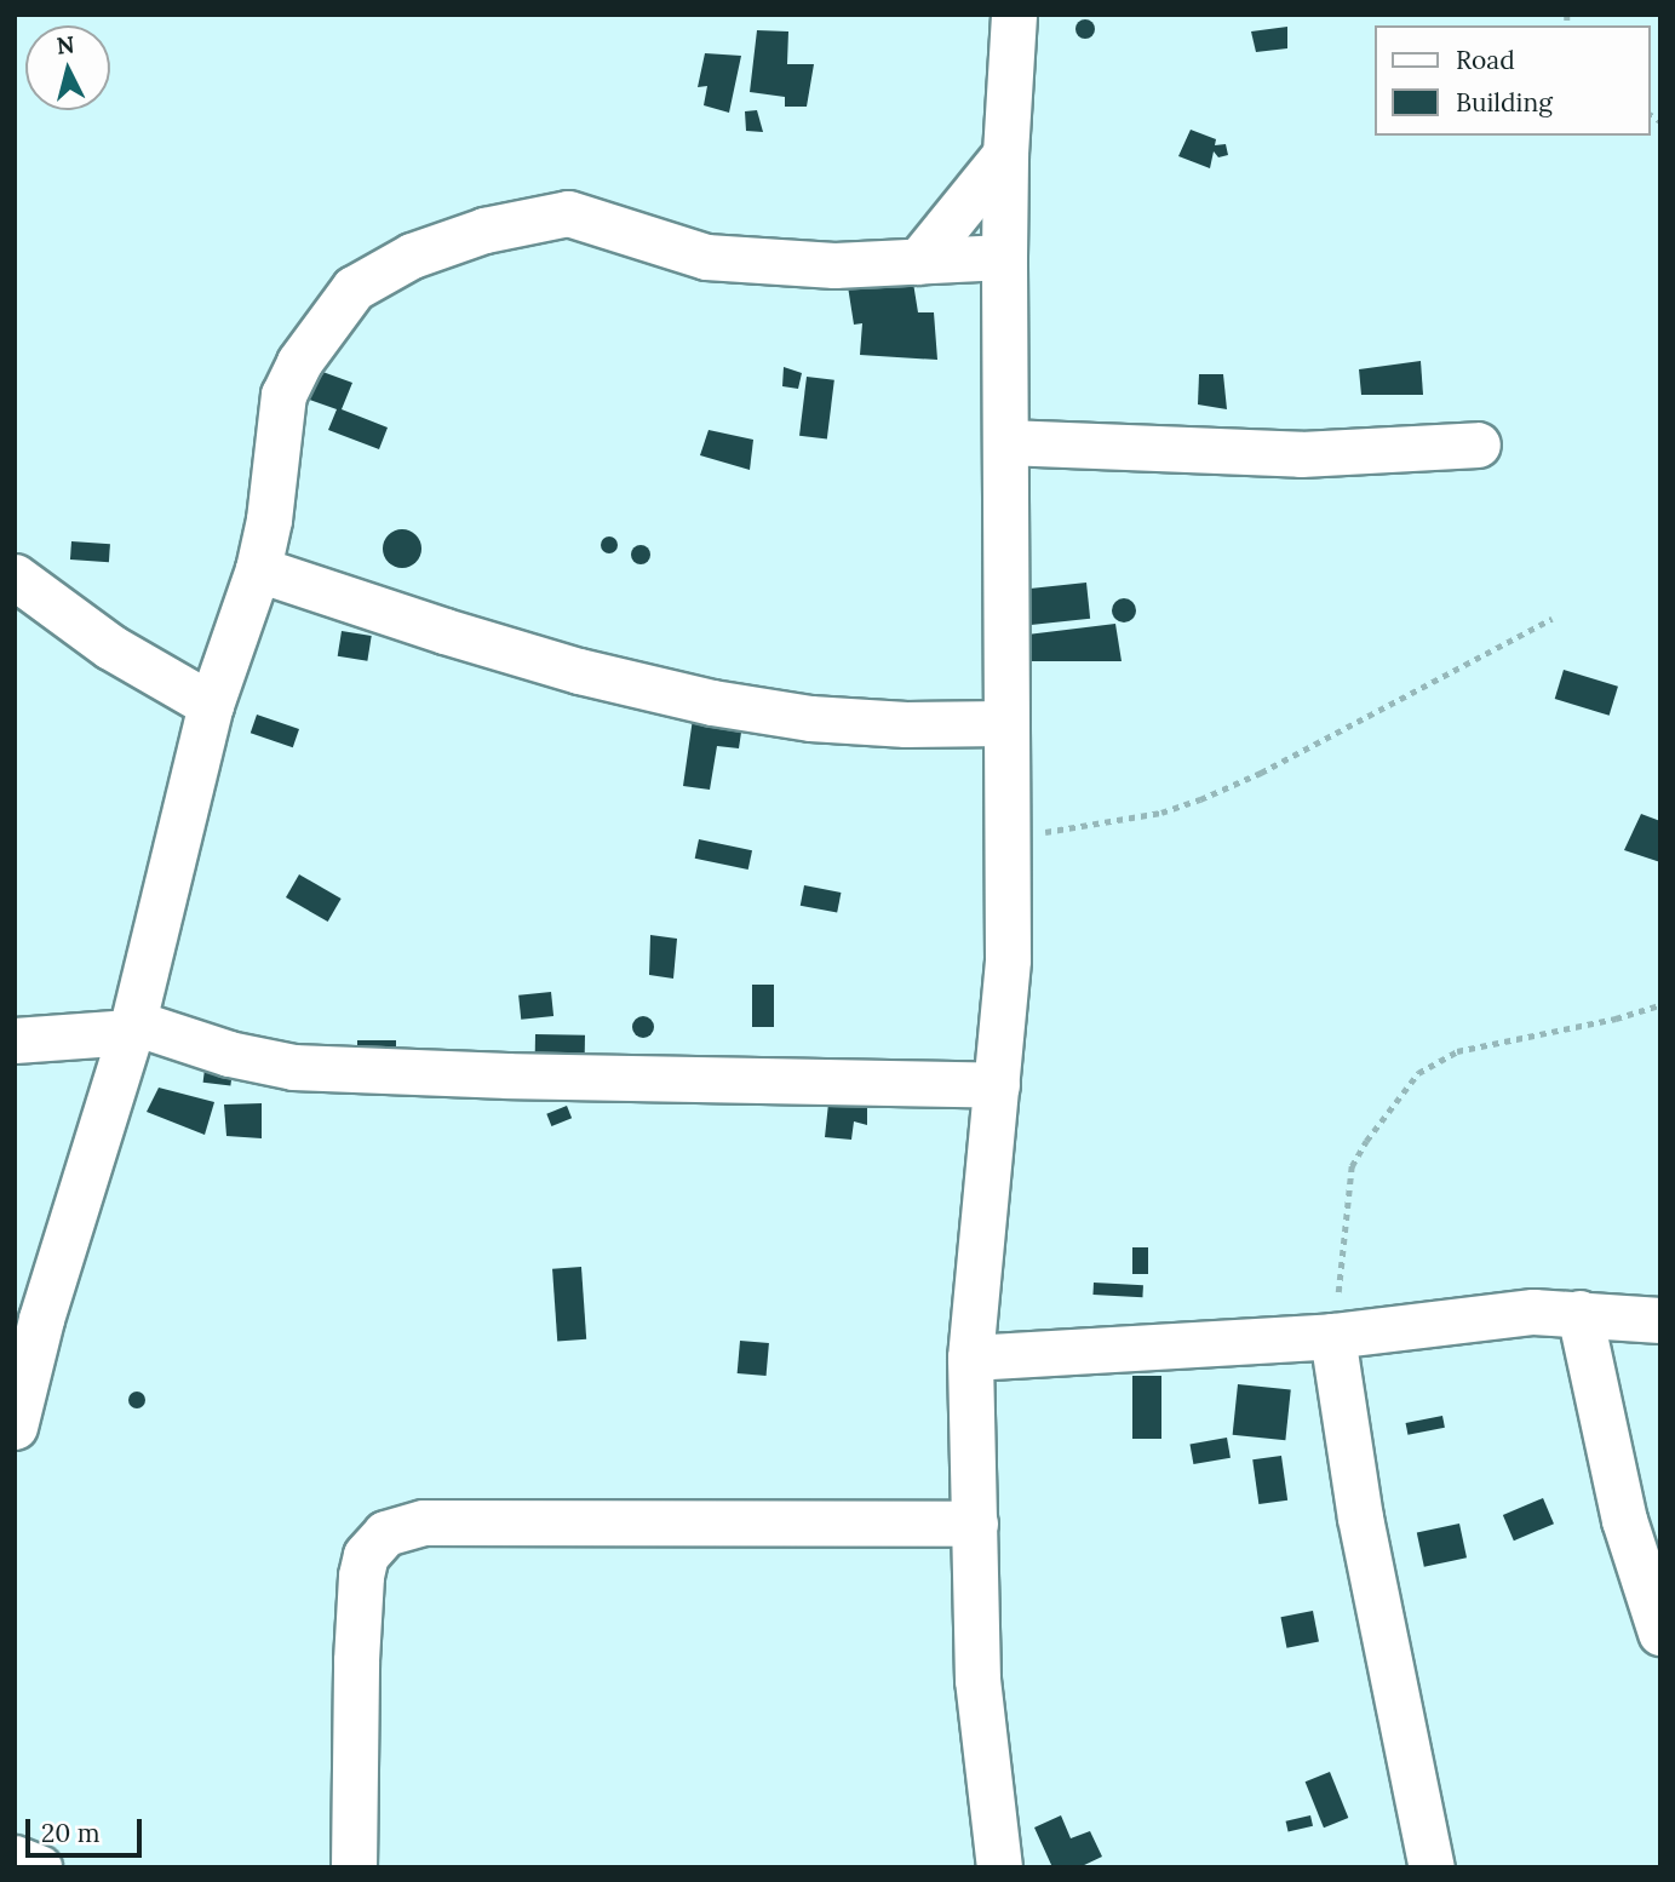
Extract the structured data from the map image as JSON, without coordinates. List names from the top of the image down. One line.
{"legend":["Road","Building"],"scale_bar":"20 m","north":"top"}
